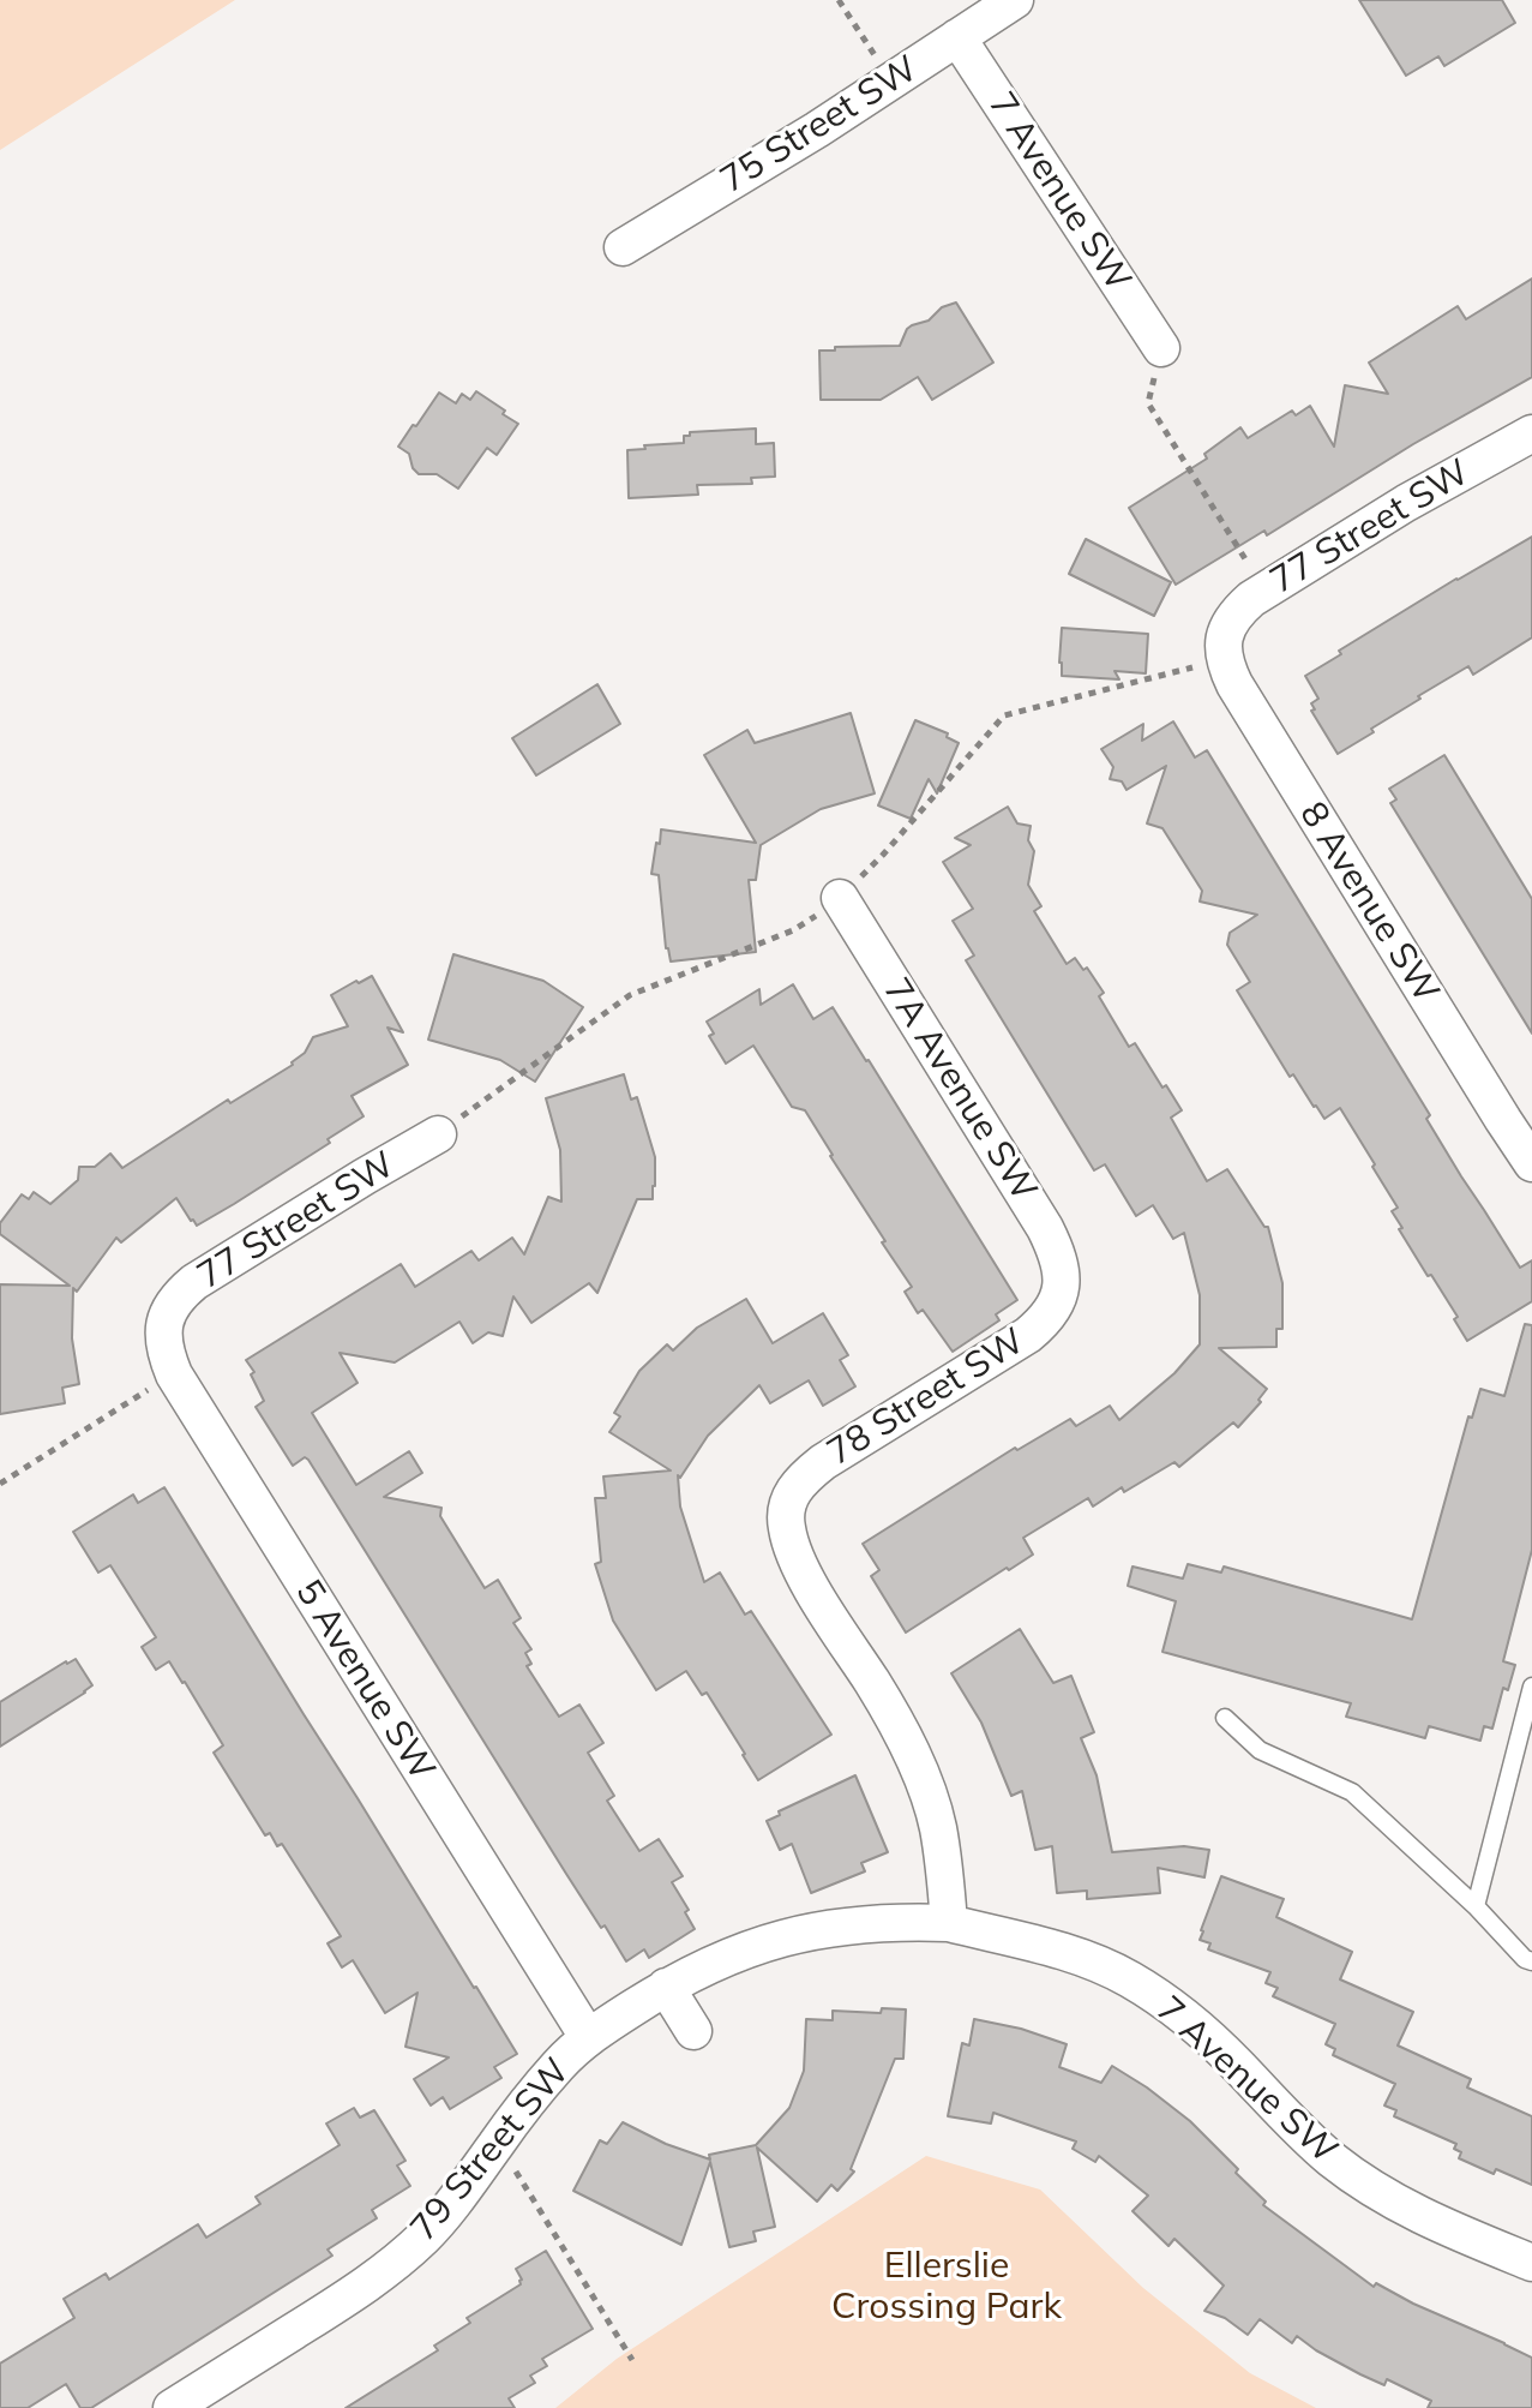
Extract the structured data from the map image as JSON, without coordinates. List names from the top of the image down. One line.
{"streets":{"street":["75 Street SW","7 Avenue SW","77 Street SW","8 Avenue SW","7A Avenue SW","78 Street SW","5 Avenue SW","79 Street SW"]},"crossings":[["75 Street SW","7 Avenue SW"],["7 Avenue SW","78 Street SW"],["7 Avenue SW","79 Street SW"],["77 Street SW","8 Avenue SW"],["77 Street SW","5 Avenue SW"],["7A Avenue SW","78 Street SW"],["78 Street SW","79 Street SW"],["5 Avenue SW","79 Street SW"]],"parks":["Ellerslie Crossing Park"]}
